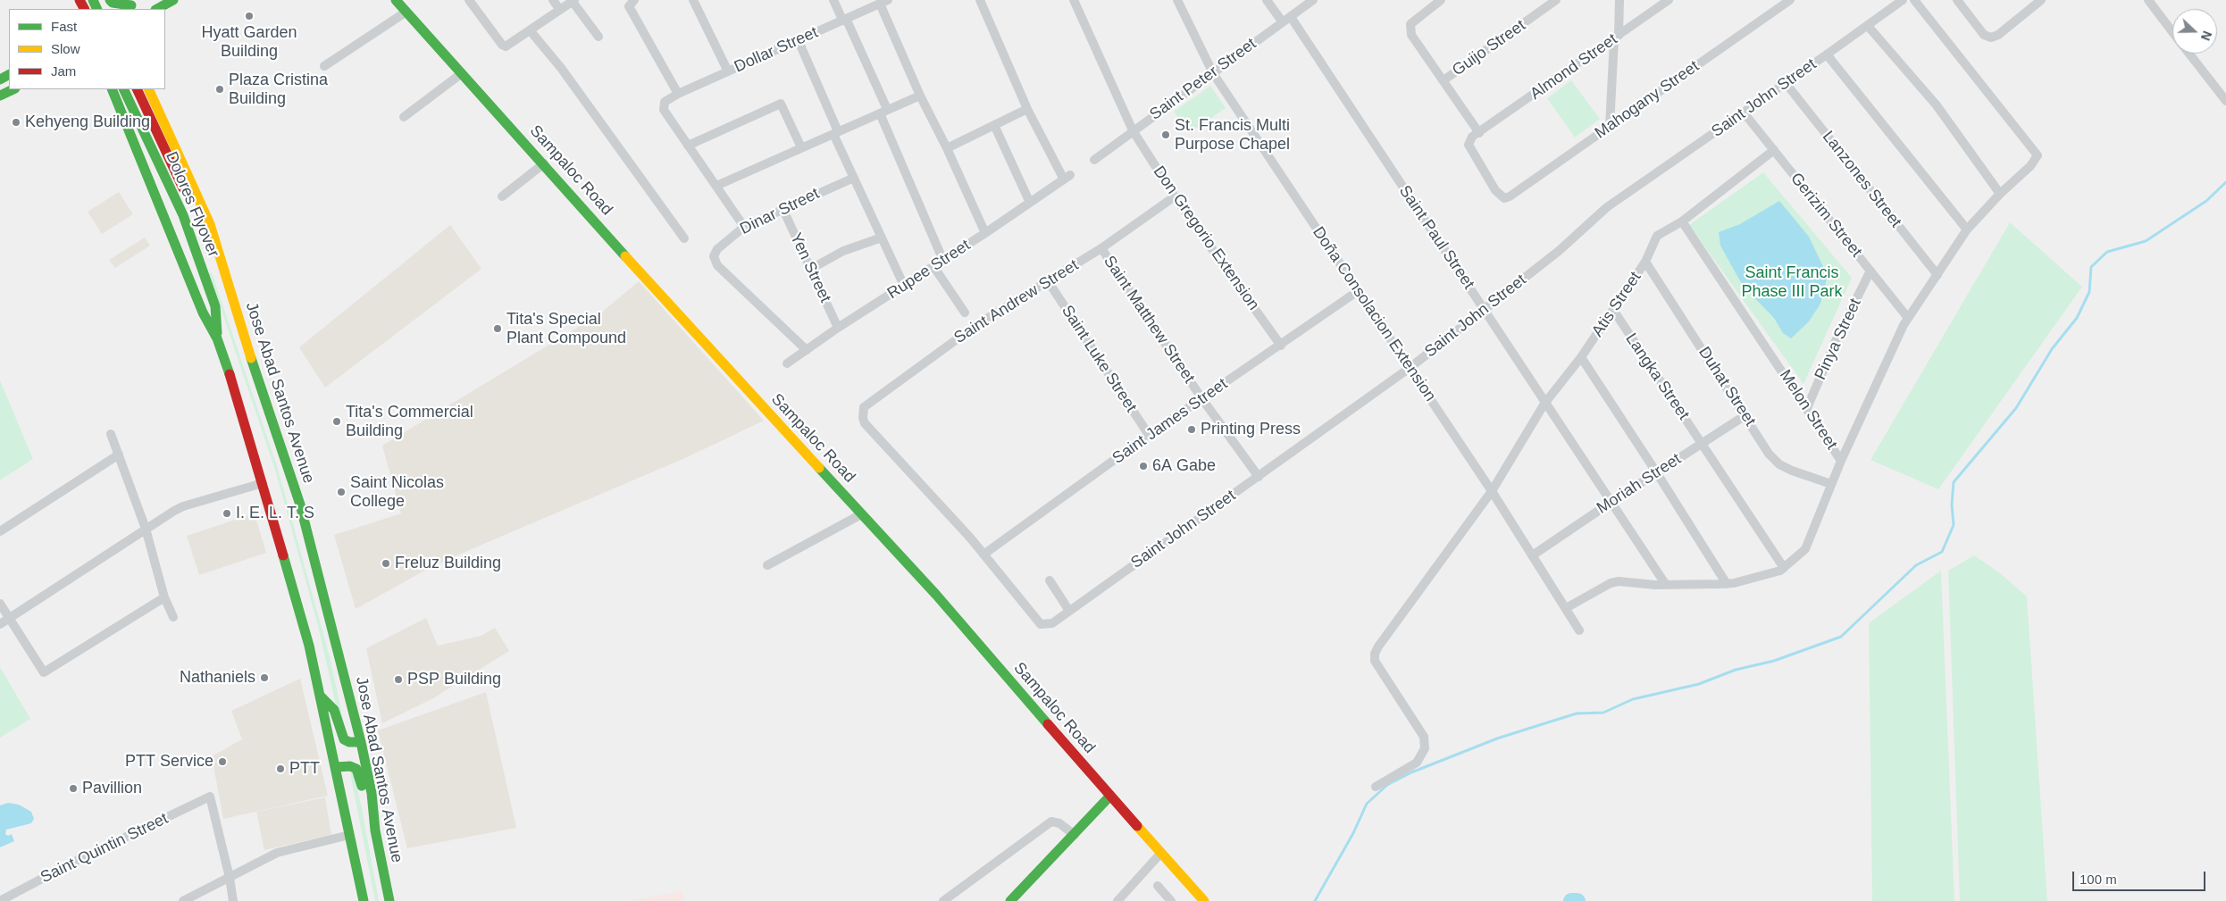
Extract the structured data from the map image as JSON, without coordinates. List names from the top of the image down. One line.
{"streets":{"main road":["Sampaloc Road","Dolores Flyover","Jose Abad Santos Avenue"],"street":["Guijo Street","Dollar Street","Almond Street","Saint Peter Street","Saint John Street","Mahogany Street","Lanzones Street","Dinar Street","Gerizim Street","Saint Paul Street","Don Gregorio Extension","Yen Street","Rupee Street","Saint Andrew Street","Atis Street","Doña Consolacion Extension","Saint Matthew Street","Pinya Street","Saint Luke Street","Langka Street","Duhat Street","Melon Street","Saint James Street","Moriah Street","Saint Quintin Street"]},"crossings":[["Almond Street","Mahogany Street"],["Saint Peter Street","Saint Paul Street"],["Saint Peter Street","Don Gregorio Extension"],["Saint Peter Street","Doña Consolacion Extension"],["Saint John Street","Lanzones Street"],["Saint John Street","Gerizim Street"],["Saint John Street","Saint Paul Street"],["Saint John Street","Saint Andrew Street"],["Saint John Street","Doña Consolacion Extension"],["Saint John Street","Saint Matthew Street"],["Saint John Street","Saint James Street"],["Dolores Flyover","Jose Abad Santos Avenue"],["Dinar Street","Yen Street"],["Dinar Street","Rupee Street"],["Gerizim Street","Atis Street"],["Gerizim Street","Pinya Street"],["Saint Paul Street","Atis Street"],["Saint Paul Street","Melon Street"],["Saint Paul Street","Moriah Street"],["Don Gregorio Extension","Saint Andrew Street"],["Don Gregorio Extension","Saint James Street"],["Yen Street","Rupee Street"],["Saint Andrew Street","Saint Matthew Street"],["Saint Andrew Street","Saint Luke Street"],["Saint Andrew Street","Saint James Street"],["Atis Street","Doña Consolacion Extension"],["Atis Street","Langka Street"],["Atis Street","Duhat Street"],["Atis Street","Melon Street"],["Doña Consolacion Extension","Melon Street"],["Doña Consolacion Extension","Saint James Street"],["Doña Consolacion Extension","Moriah Street"],["Saint Matthew Street","Saint James Street"],["Pinya Street","Melon Street"],["Saint Luke Street","Saint James Street"],["Langka Street","Melon Street"],["Langka Street","Moriah Street"],["Duhat Street","Melon Street"],["Duhat Street","Moriah Street"]],"parks":["Saint Francis Phase III Park"],"places":["Hyatt Garden Building","Plaza Cristina Building","Kehyeng Building","St. Francis Multi Purpose Chapel","Tita's Special Plant Compound","Tita's Commercial Building","Printing Press","6A Gabe","Saint Nicolas College","I. E. L. T. S","Freluz Building","Nathaniels","PSP Building","PTT Service","PTT","Pavillion"],"legend":["Fast","Slow","Jam"],"scale_bar":"100 m","north":"right"}
